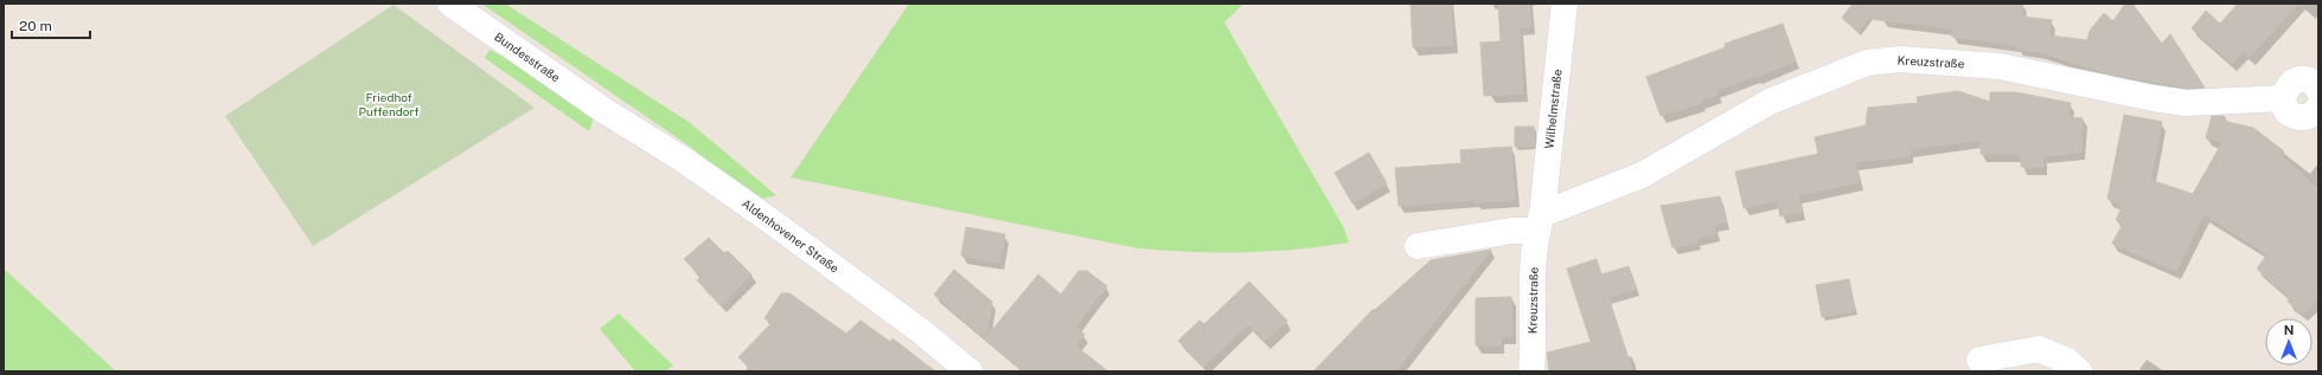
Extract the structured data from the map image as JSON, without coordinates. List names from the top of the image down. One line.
{"streets":{"street":["Bundesstraße","Kreuzstraße","Wilhelmstraße","Aldenhovener Straße"]},"crossings":[["Bundesstraße","Aldenhovener Straße"],["Kreuzstraße","Wilhelmstraße"]],"parks":["Friedhof Puffendorf"],"scale_bar":"20 m","north":"top"}
